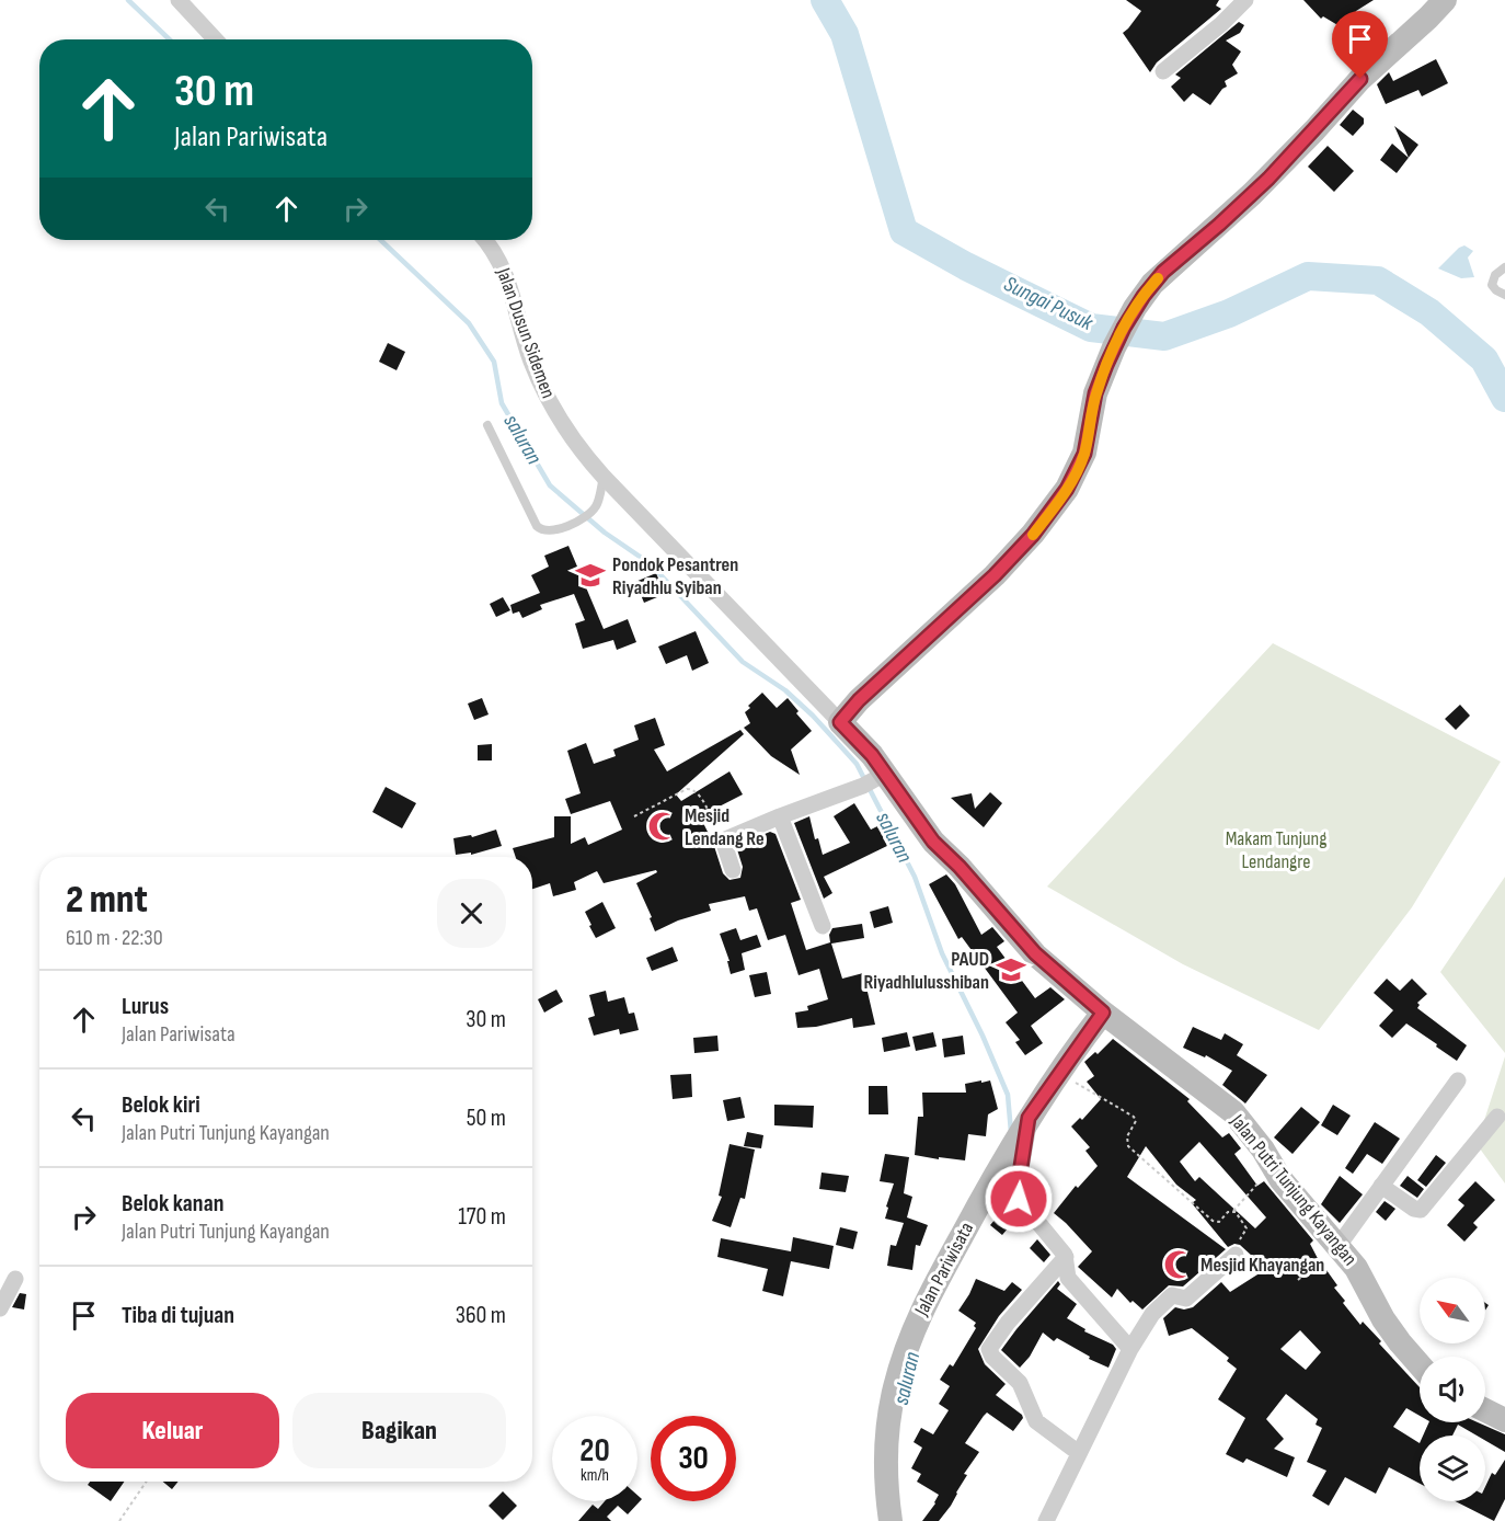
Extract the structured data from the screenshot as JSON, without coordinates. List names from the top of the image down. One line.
{"streets":{"street":["Jalan Dusun Sidemen","Jalan Putri Tunjung Kayangan","Jalan Pariwisata"]},"crossings":[["Jalan Dusun Sidemen","Jalan Putri Tunjung Kayangan"],["Jalan Putri Tunjung Kayangan","Jalan Pariwisata"]],"water":["Sungai Pusuk","saluran"],"parks":["Makam Tunjung Lendangre"],"places":{"school or university":["Pondok Pesantren Riyadhlu Syiban","PAUD Riyadhlulusshiban"],"mosque":["Mesjid Lendang Re","Mesjid Khayangan"]},"north":"top left","page":{"turn":["30 m","Jalan Pariwisata"],"heading":["2 mnt","610 m · 22:30"],"list":[{"name":"Lurus","note":"Jalan Pariwisata","value":"30 m"},{"name":"Belok kiri","note":"Jalan Putri Tunjung Kayangan","value":"50 m"},{"name":"Belok kanan","note":"Jalan Putri Tunjung Kayangan","value":"170 m"},{"name":"Tiba di tujuan","value":"360 m"}],"buttons":["Keluar","Bagikan"],"speed":"20 km/h","limit":"30"}}
